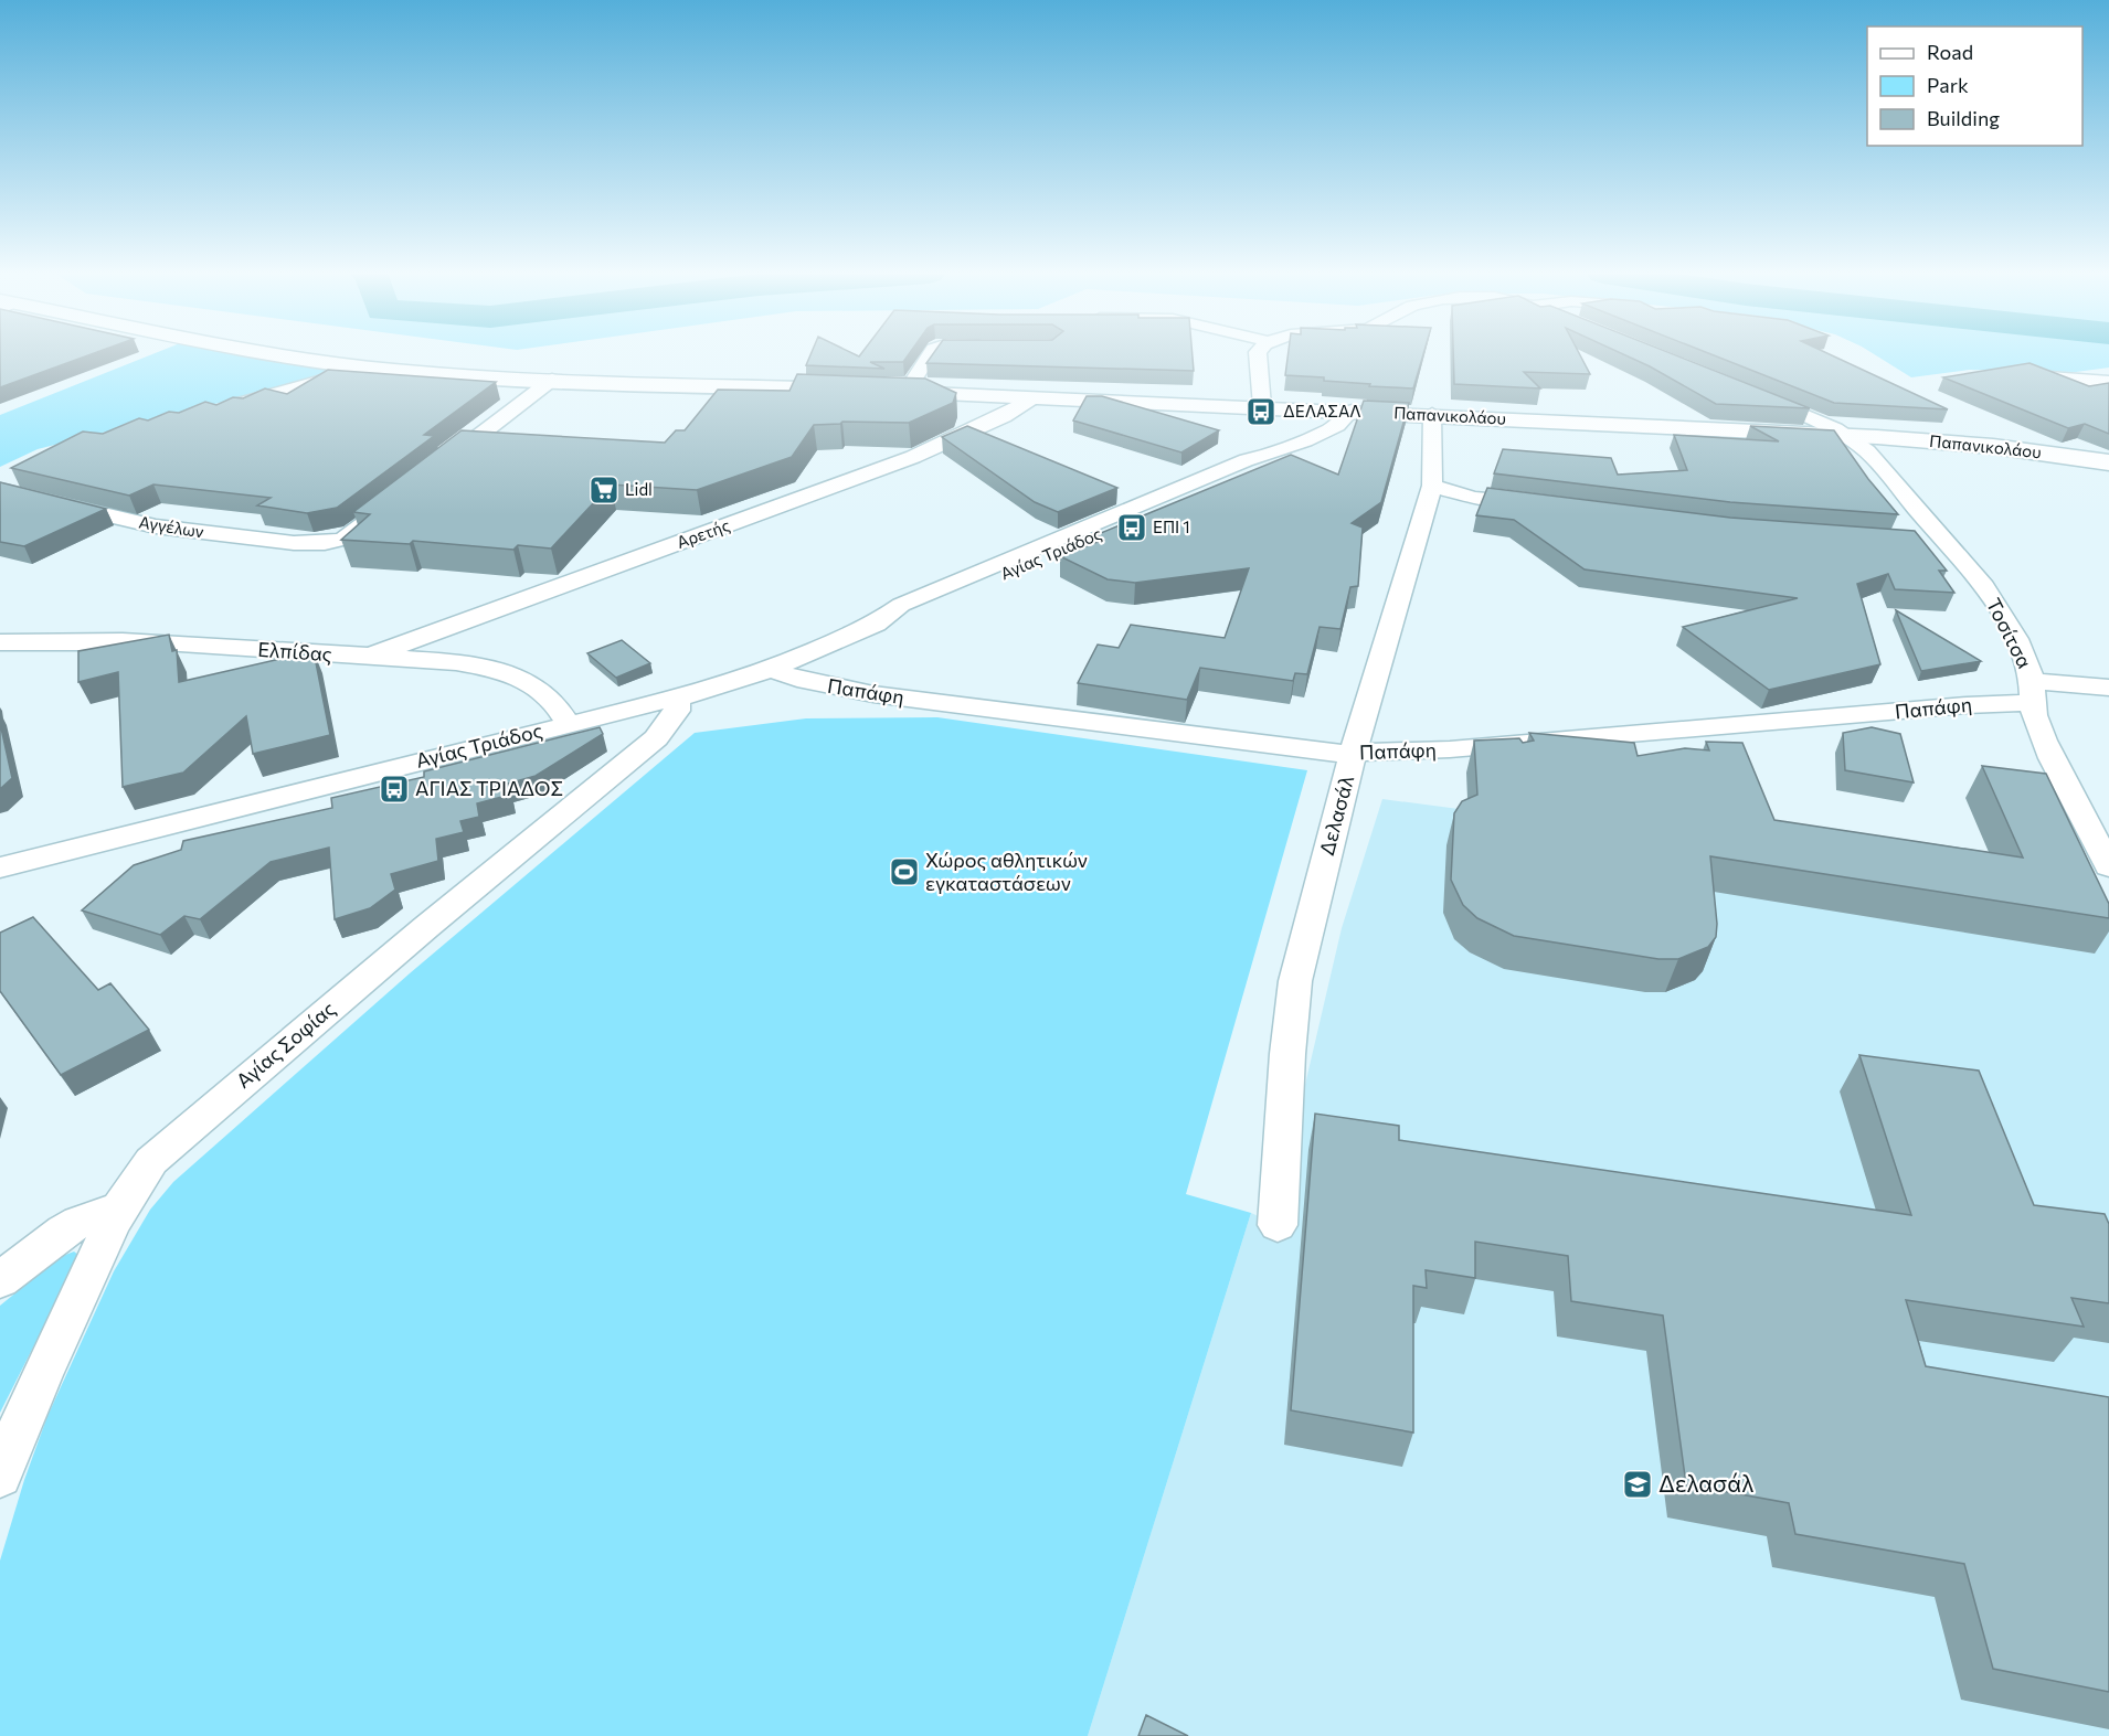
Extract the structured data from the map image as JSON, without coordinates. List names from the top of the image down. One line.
{"streets":{"main road":["Παπανικολάου"],"street":["Αγγέλων","Αρετής","Αγίας Τριάδος","Τοσίτσα","Ελπίδας","Παπάφη","Δελασάλ","Αγίας Σοφίας"]},"crossings":[["Παπανικολάου","Αρετής"],["Παπανικολάου","Αγίας Τριάδος"],["Παπανικολάου","Τοσίτσα"],["Παπανικολάου","Δελασάλ"],["Αρετής","Ελπίδας"],["Αγίας Τριάδος","Ελπίδας"],["Αγίας Τριάδος","Παπάφη"],["Αγίας Τριάδος","Αγίας Σοφίας"],["Τοσίτσα","Παπάφη"],["Παπάφη","Δελασάλ"]],"places":{"bus stop":["ΔΕΛΑΣΑΛ","ΕΠΙ 1","ΑΓΙΑΣ ΤΡΙΑΔΟΣ"],"supermarket":["Lidl"],"sports":["Χώρος αθλητικών εγκαταστάσεων"],"school or university":["Δελασάλ"]},"legend":["Road","Park","Building"]}
